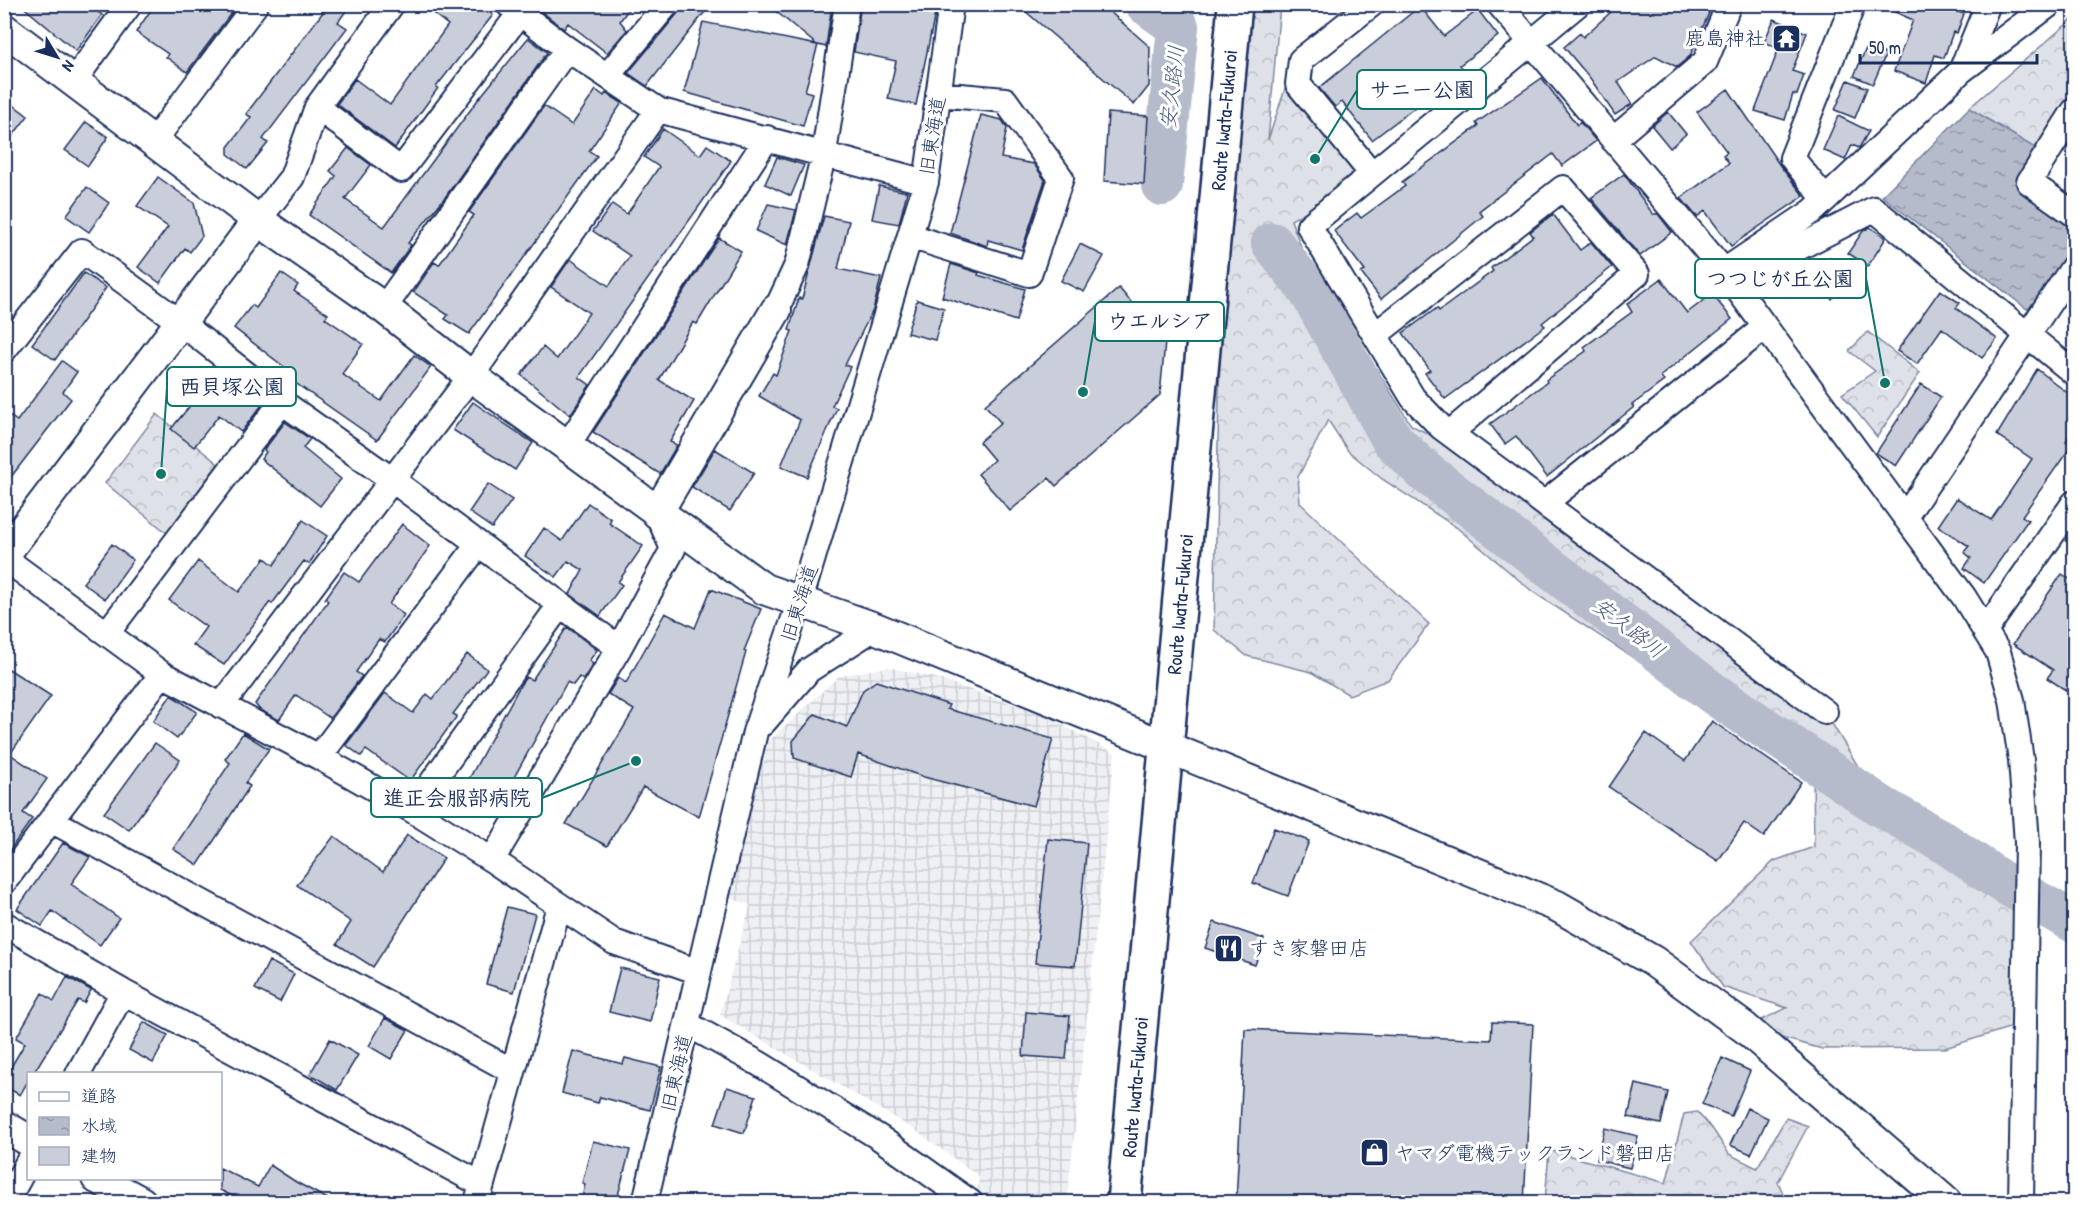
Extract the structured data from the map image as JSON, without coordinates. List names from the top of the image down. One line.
{"streets":{"main road":["Route Iwata-Fukuroi"],"street":["旧東海道"]},"water":["安久路川"],"places":{"temple":["鹿島神社"],"other":["サニー公園","つつじが丘公園","ウエルシア","西貝塚公園","進正会服部病院"],"restaurant":["すき家磐田店"],"shop":["ヤマダ電機テックランド磐田店"]},"legend":["道路","水域","建物"],"scale_bar":"50 m","north":"bottom right"}
